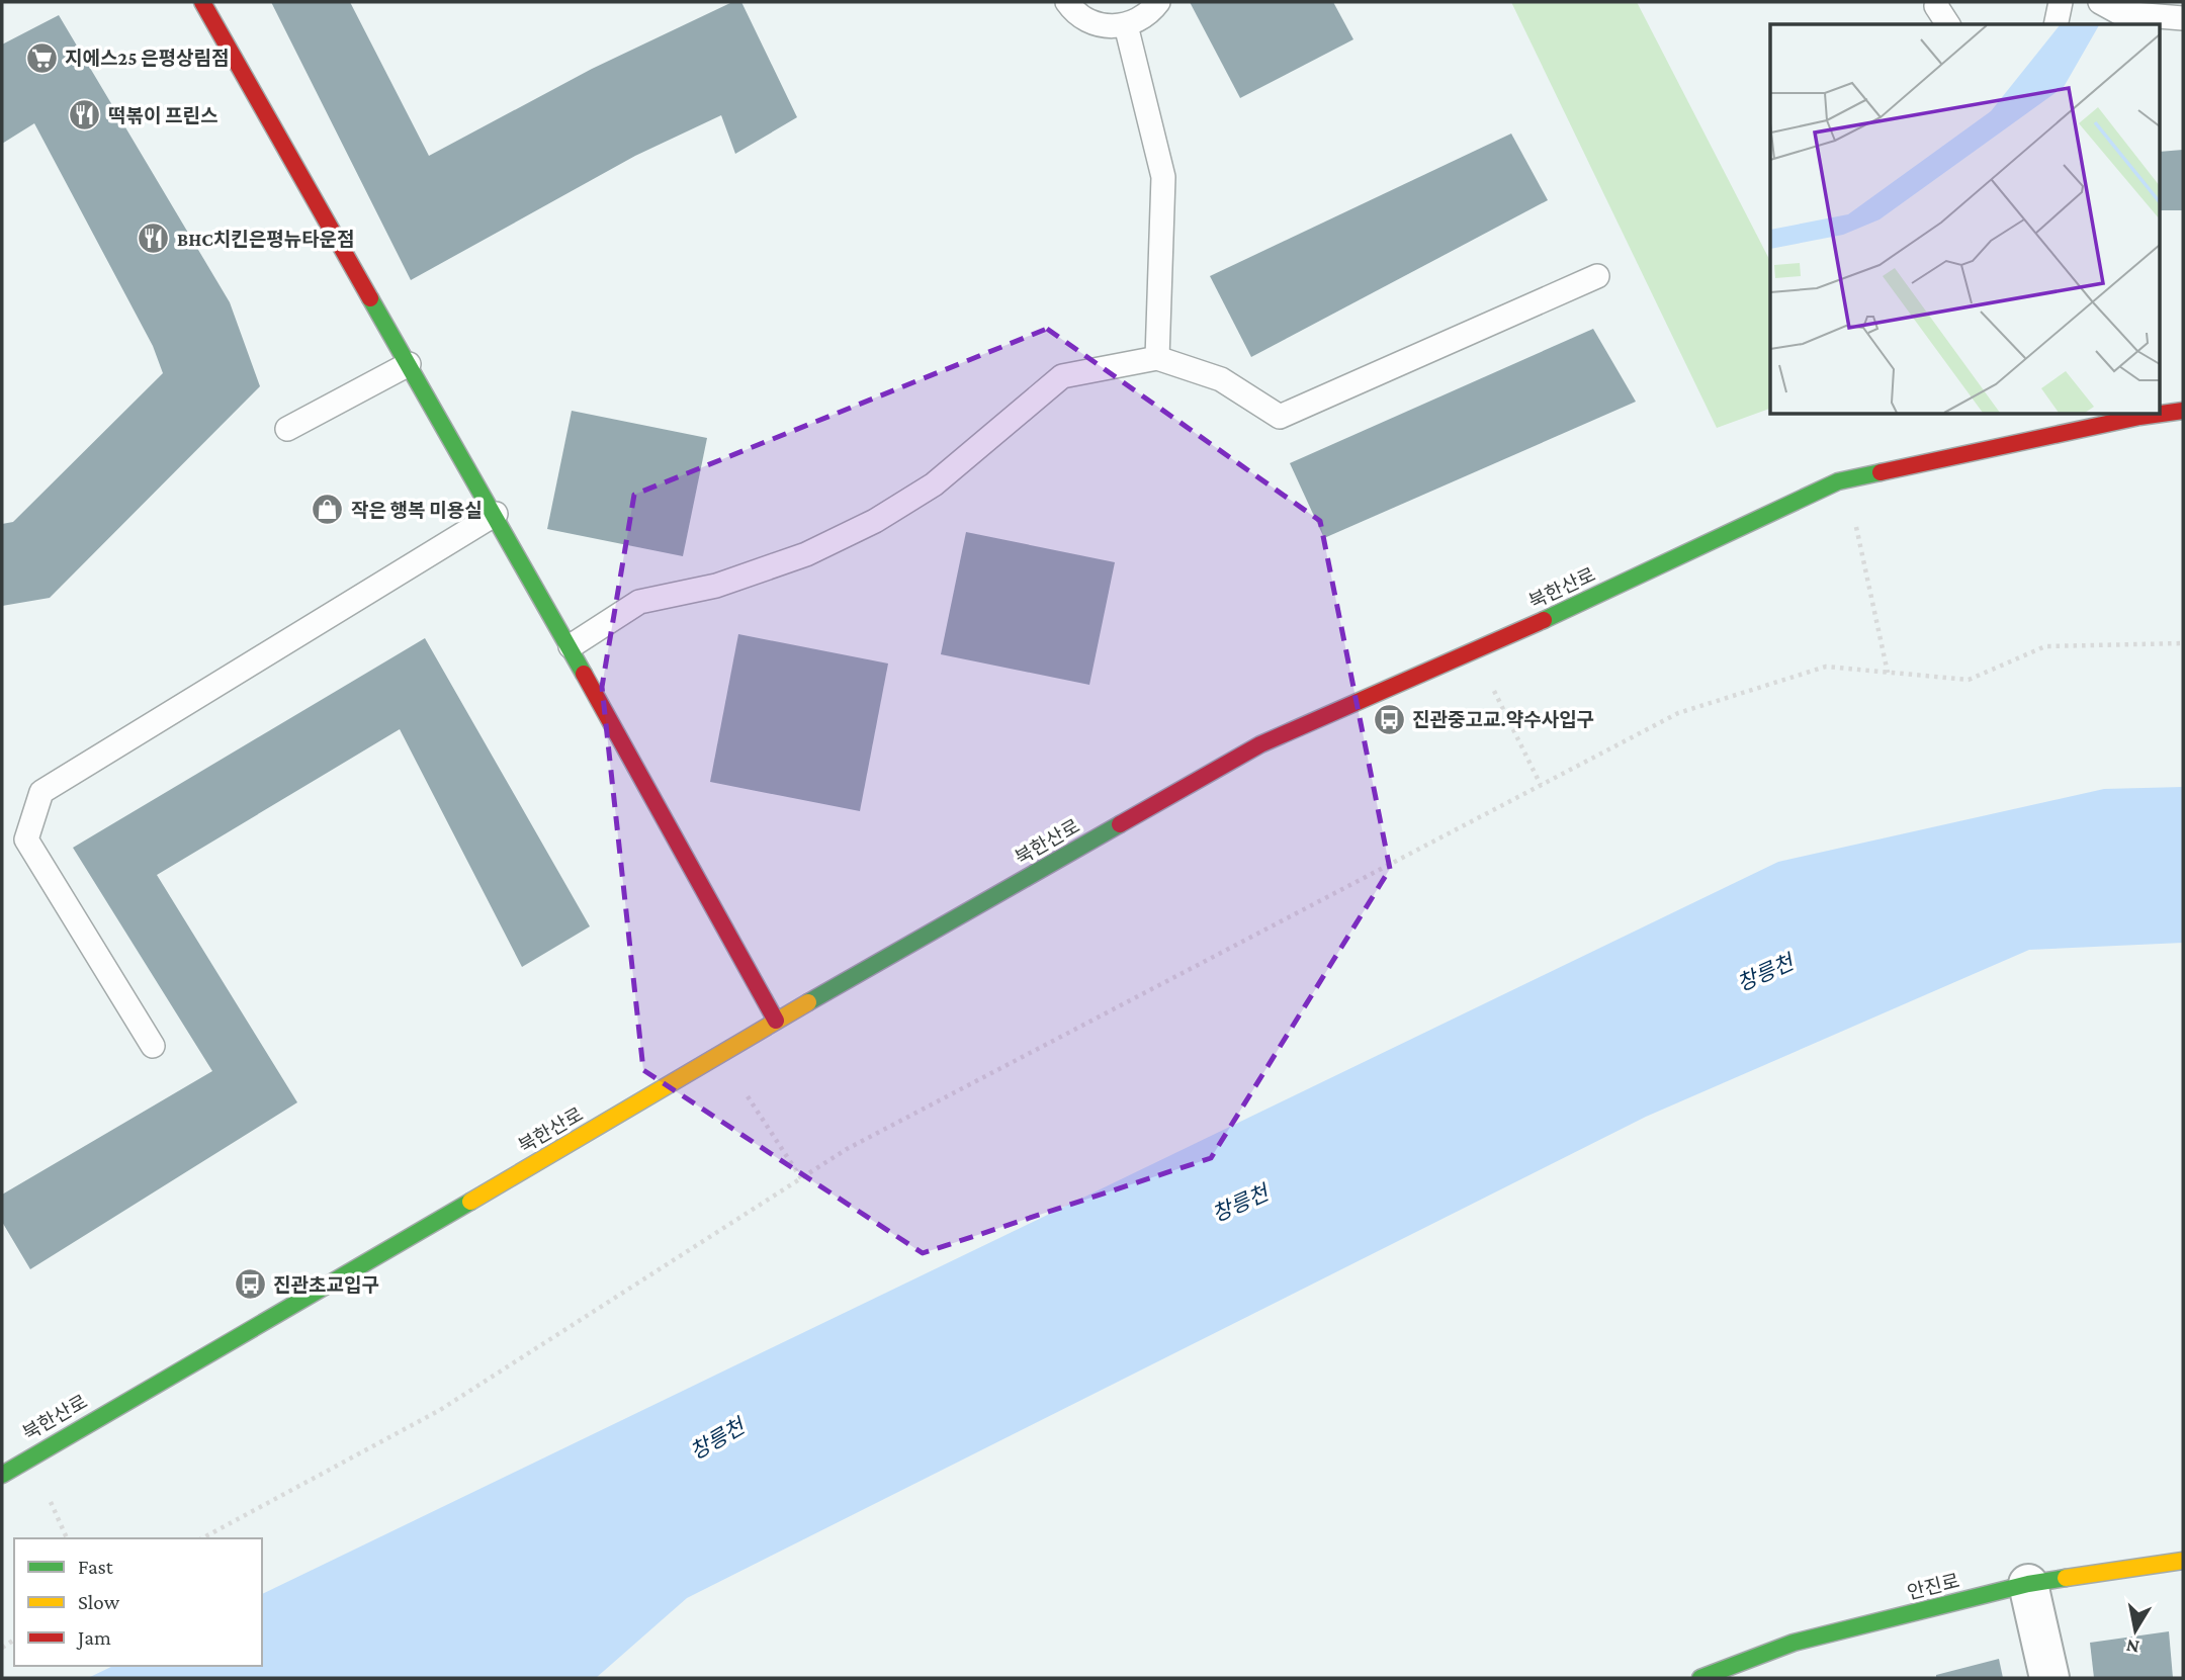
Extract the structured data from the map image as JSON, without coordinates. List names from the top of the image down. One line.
{"streets":{"main road":["북한산로","안진로"]},"water":["창릉천"],"places":{"supermarket":["지에스25 은평상림점"],"restaurant":["떡볶이 프린스","BHC치킨은평뉴타운점"],"shop":["작은 행복 미용실"],"bus stop":["진관중고교.약수사입구","진관초교입구"]},"legend":["Fast","Slow","Jam"],"north":"bottom"}
